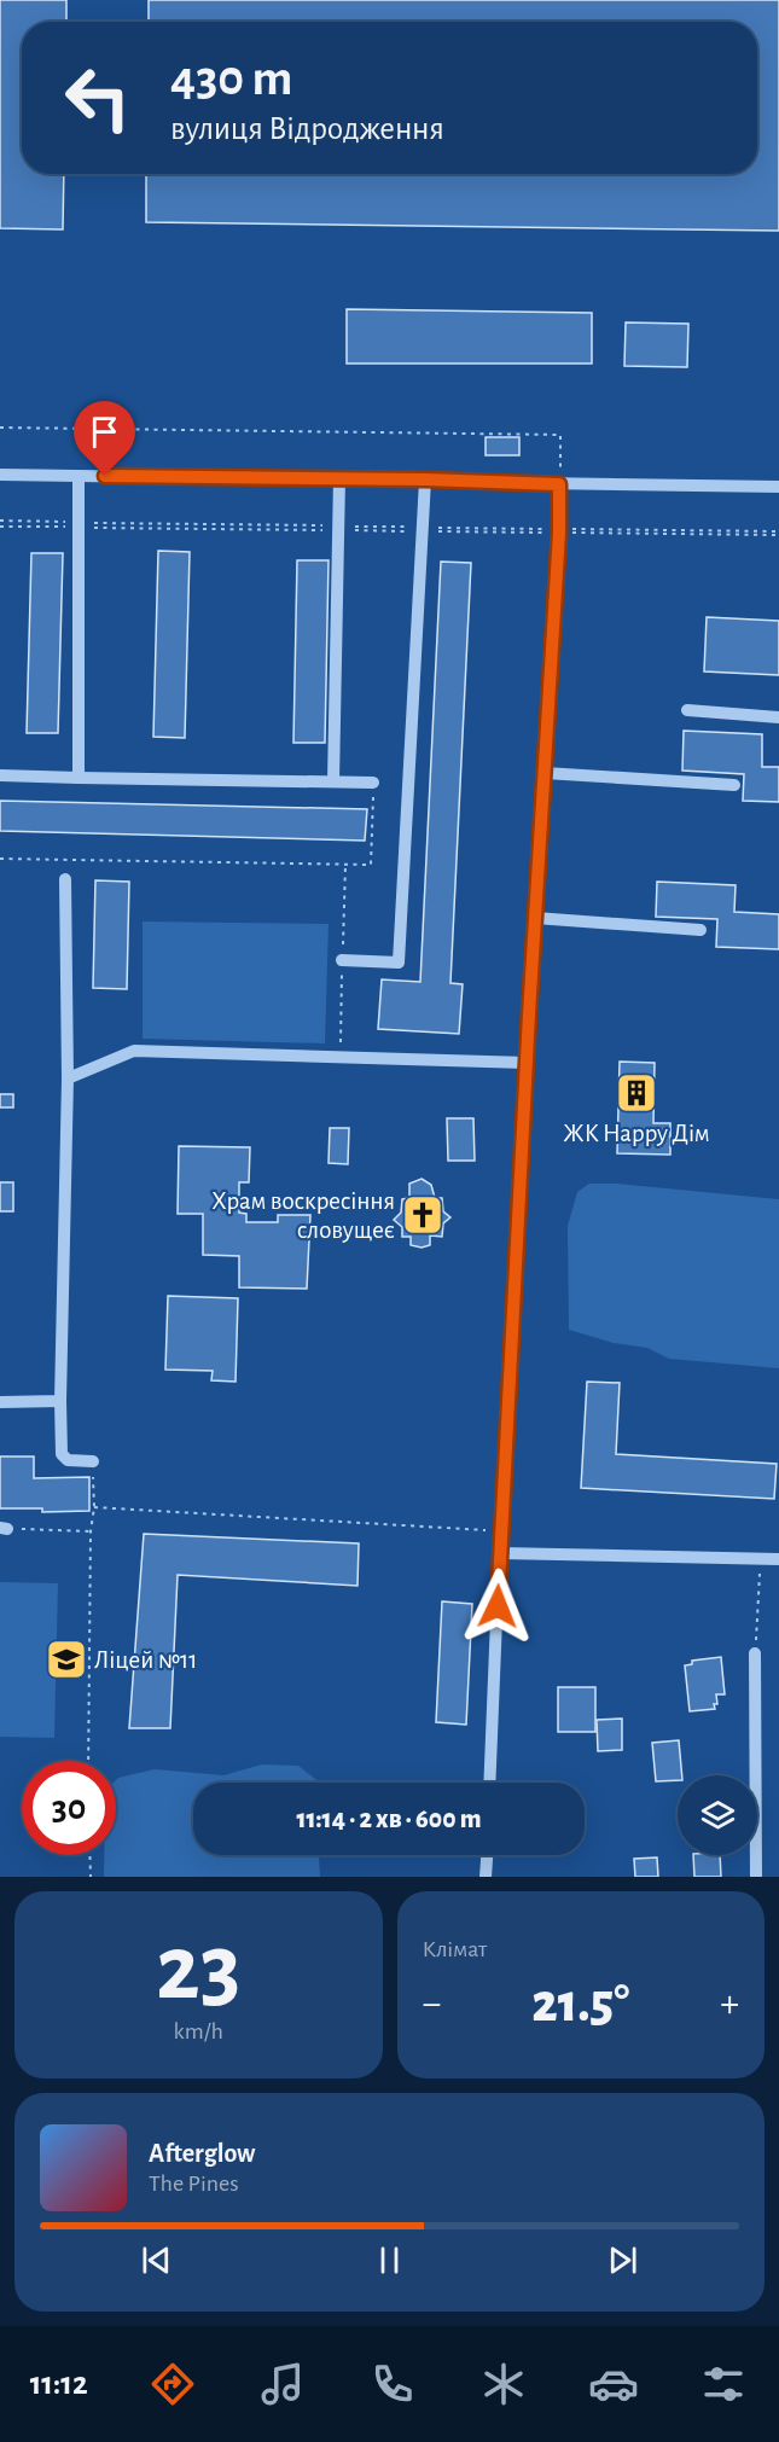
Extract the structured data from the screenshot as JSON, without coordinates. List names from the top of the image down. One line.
{"places":{"building":["ЖК Happy Дім"],"church":["Храм воскресіння словущеє"],"school or university":["Ліцей №11"]},"page":{"turn":["430 m","вулиця Відродження"],"limit":"30","trip":"11:14 · 2 хв · 600 m","tile":[["23","km/h"],"Клімат"],"heat":["−","21.5°","+"],"song":["Afterglow","The Pines"],"tabs":"11:12"}}
